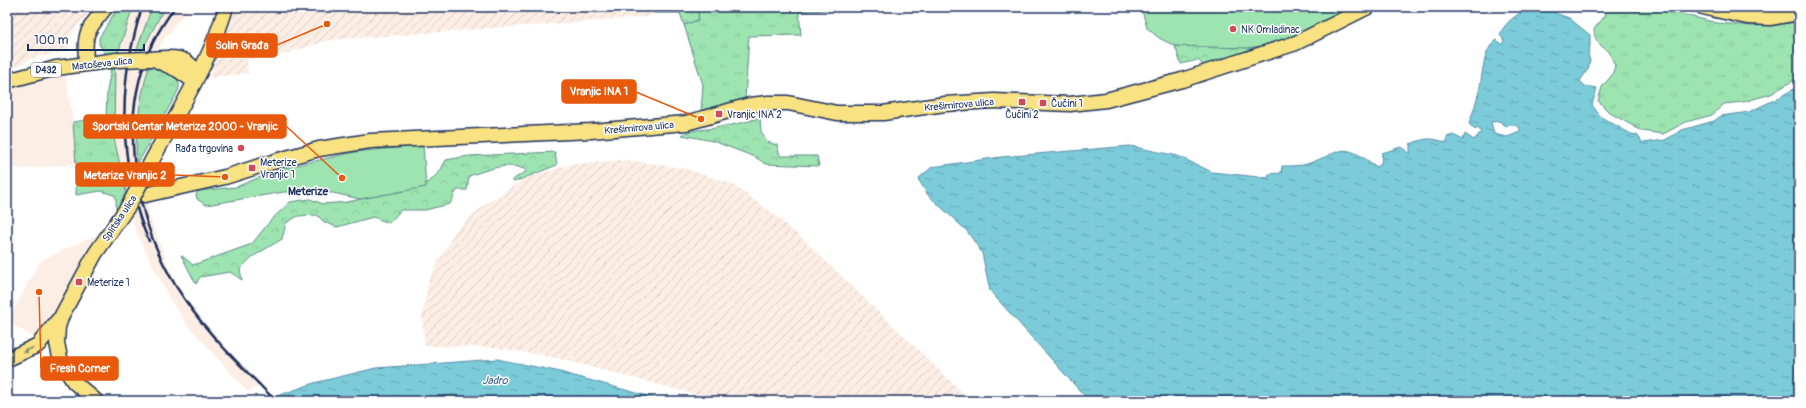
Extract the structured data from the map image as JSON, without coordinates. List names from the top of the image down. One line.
{"streets":{"main road":["Matoševa ulica","D432","Krešimirova ulica","Splitska ulica"]},"crossings":[["Matoševa ulica","Splitska ulica"],["Krešimirova ulica","Splitska ulica"]],"districts":["Meterize"],"water":["Jadro"],"places":{"other":["Solin Građa","NK Omladinac","Vranjic INA 1","Rađa trgovina","Meterize Vranjic 2","Sportski Centar Meterize 2000 - Vranjic","Fresh Corner"],"transit":["Čučini 2","Čučini 1","Vranjic INA 2","Meterize Vranjic 1","Meterize 1"]},"scale_bar":"100 m"}
